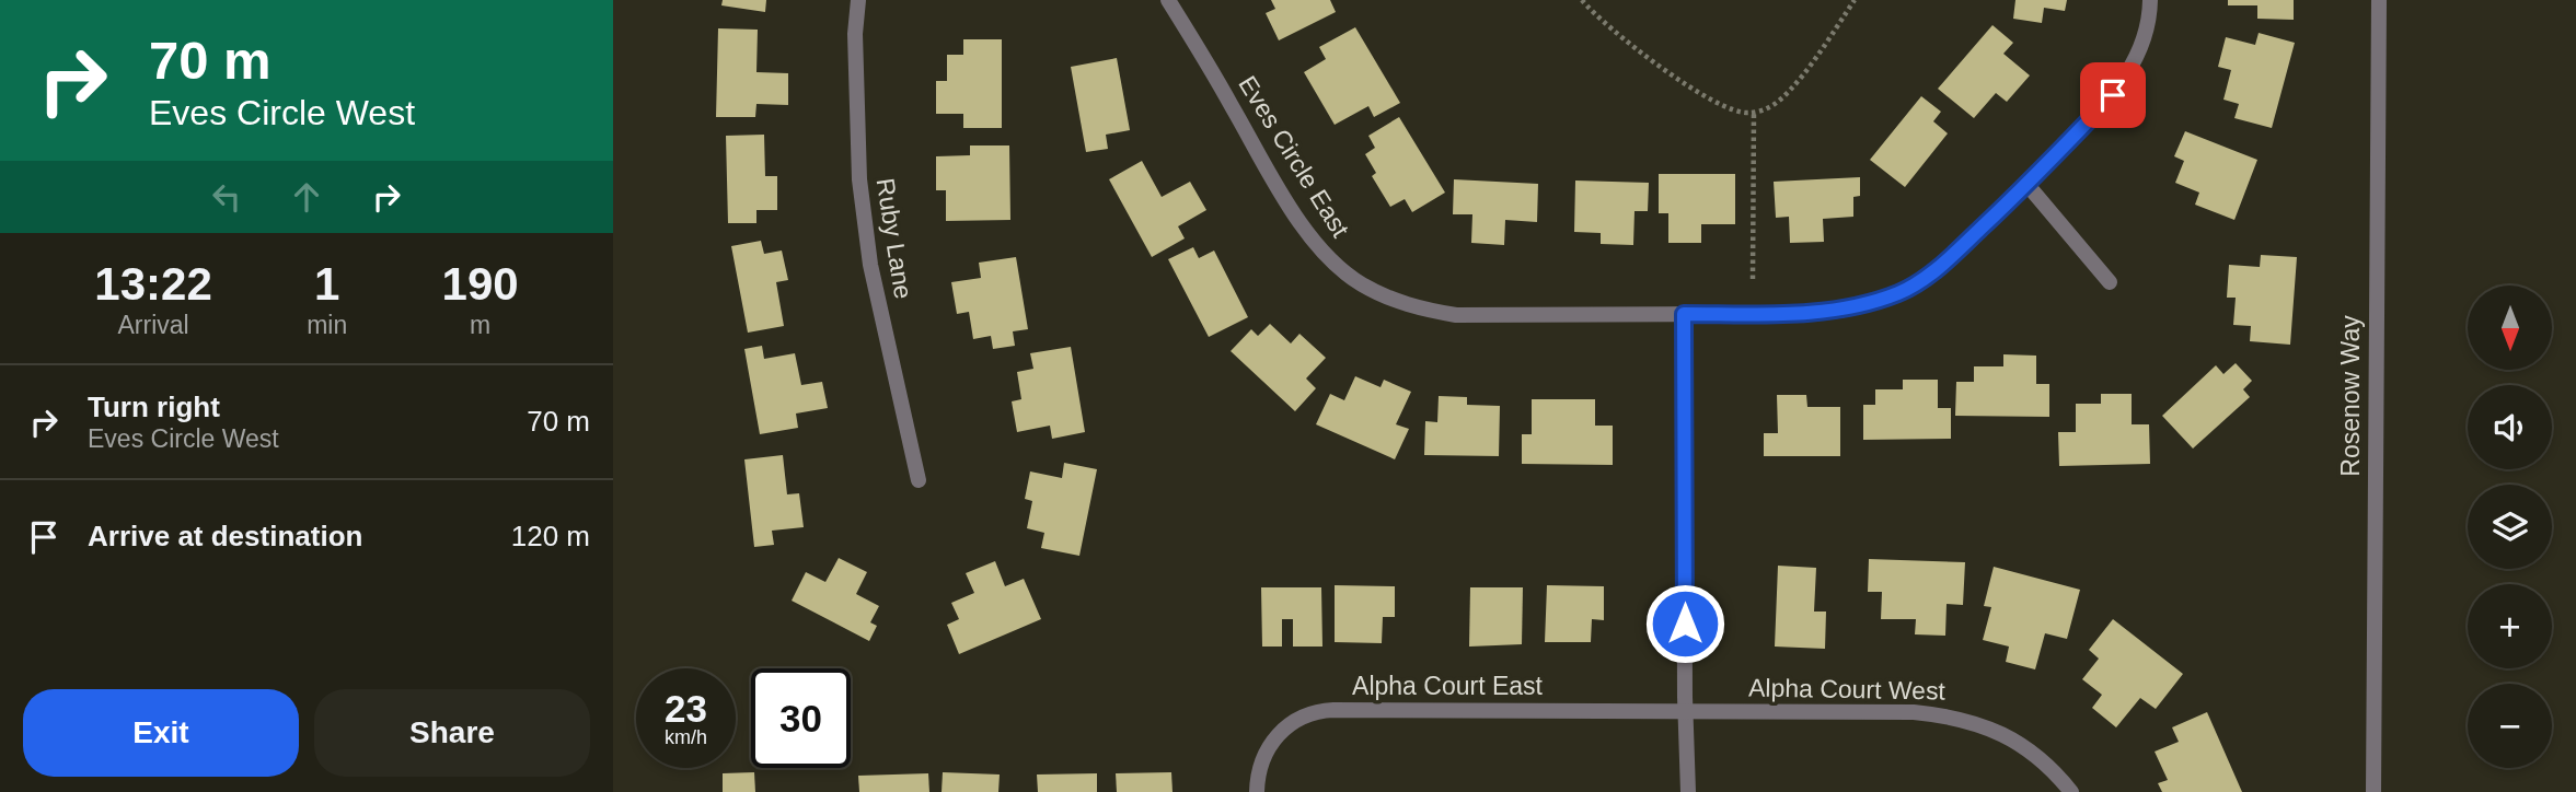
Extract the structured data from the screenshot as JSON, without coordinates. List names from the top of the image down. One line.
{"streets":{"street":["Eves Circle East","Ruby Lane","Rosenow Way","Alpha Court East","Alpha Court West"]},"crossings":[["Alpha Court East","Alpha Court West"]],"north":"bottom","page":{"turn":["70 m","Eves Circle West"],"eta":["13:22","Arrival","1","min","190","m"],"map_buttons":["+","−"],"list":[{"name":"Turn right","note":"Eves Circle West","value":"70 m"},{"name":"Arrive at destination","value":"120 m"}],"speed":"23 km/h","limit":"30","buttons":["Exit","Share"]}}
